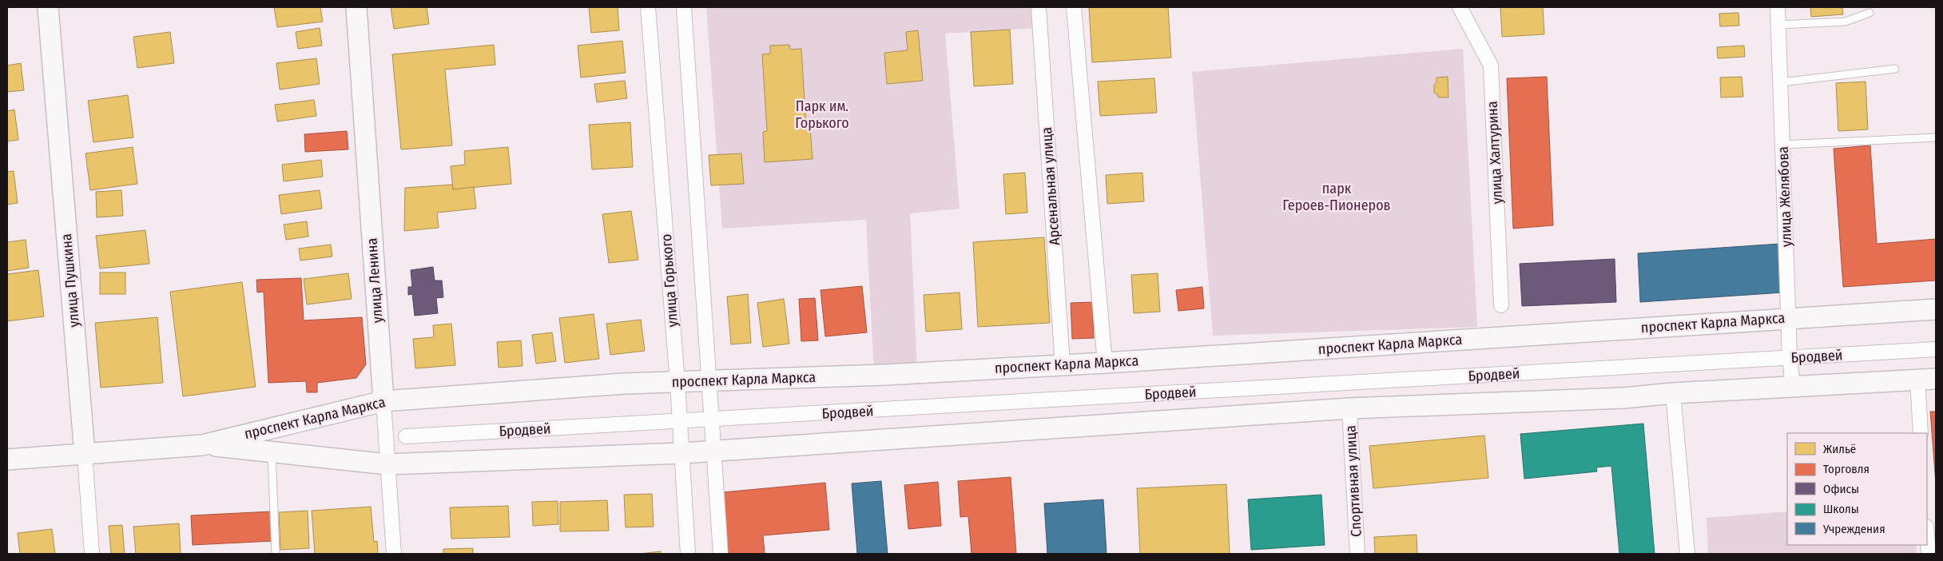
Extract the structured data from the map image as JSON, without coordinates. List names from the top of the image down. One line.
{"streets":{"street":["улица Халтурина","Арсенальная улица","улица Желябова","улица Пушкина","улица Ленина","улица Горького","проспект Карла Маркса","Бродвей","Спортивная улица"]},"crossings":[["Арсенальная улица","проспект Карла Маркса"],["улица Желябова","проспект Карла Маркса"],["улица Желябова","Бродвей"],["улица Пушкина","проспект Карла Маркса"],["улица Ленина","проспект Карла Маркса"],["улица Горького","проспект Карла Маркса"],["улица Горького","Бродвей"],["проспект Карла Маркса","Спортивная улица"]],"parks":["Парк им. Горького","парк Героев-Пионеров"],"legend":["Жильё","Торговля","Офисы","Школы","Учреждения"]}
